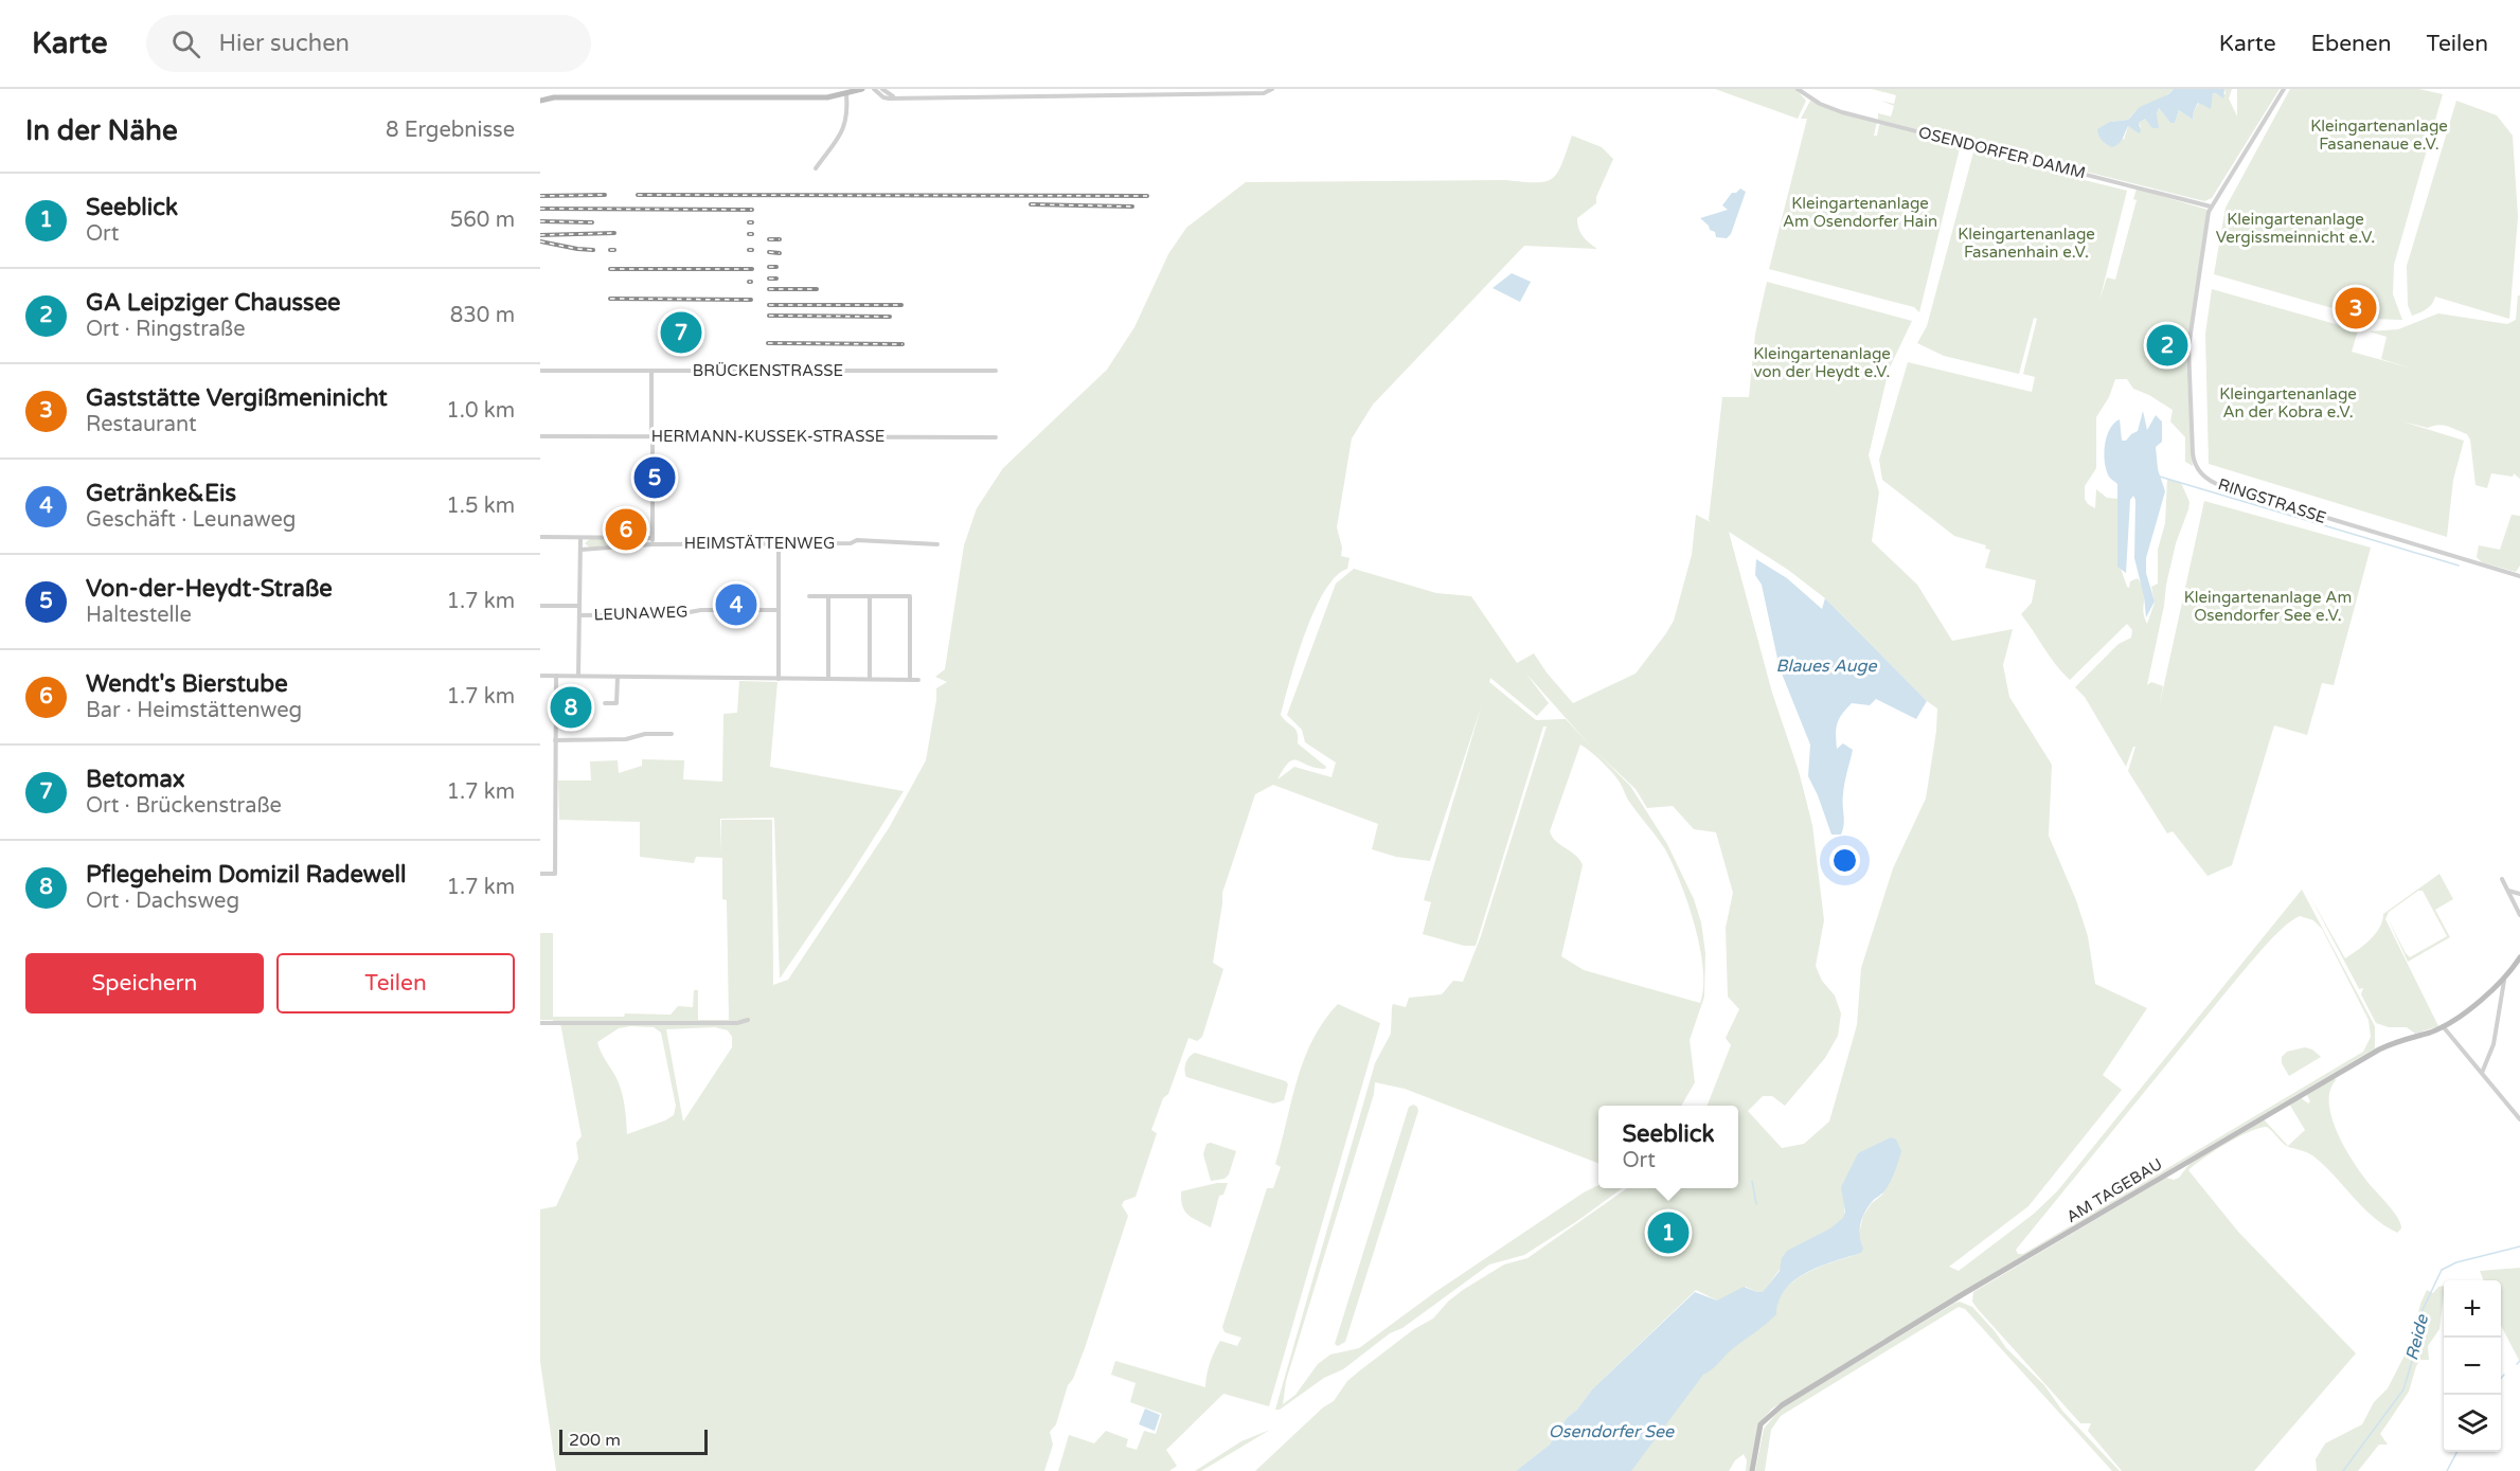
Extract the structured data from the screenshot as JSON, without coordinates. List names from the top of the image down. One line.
{"streets":{"street":["OSENDORFER DAMM","BRÜCKENSTRASSE","HERMANN-KUSSEK-STRASSE","RINGSTRASSE","HEIMSTÄTTENWEG","LEUNAWEG","AM TAGEBAU"]},"crossings":[["OSENDORFER DAMM","RINGSTRASSE"]],"water":["Blaues Auge","Reide","Osendorfer See"],"parks":["Kleingartenanlage Fasanenaue e.V.","Kleingartenanlage Am Osendorfer Hain","Kleingartenanlage Vergissmeinnicht e.V.","Kleingartenanlage Fasanenhain e.V.","Kleingartenanlage von der Heydt e.V.","Kleingartenanlage An der Kobra e.V.","Kleingartenanlage Am Osendorfer See e.V."],"scale_bar":"200 m","page":{"header":"Karte","search":"Hier suchen","nav":["Karte","Ebenen","Teilen"],"heading":["In der Nähe","8 Ergebnisse"],"list":[{"mark":"1","name":"Seeblick","note":"Ort","value":"560 m"},{"mark":"2","name":"GA Leipziger Chaussee","note":"Ort · Ringstraße","value":"830 m"},{"mark":"3","name":"Gaststätte Vergißmeninicht","note":"Restaurant","value":"1.0 km"},{"mark":"4","name":"Getränke&Eis","note":"Geschäft · Leunaweg","value":"1.5 km"},{"mark":"5","name":"Von-der-Heydt-Straße","note":"Haltestelle","value":"1.7 km"},{"mark":"6","name":"Wendt's Bierstube","note":"Bar · Heimstättenweg","value":"1.7 km"},{"mark":"7","name":"Betomax","note":"Ort · Brückenstraße","value":"1.7 km"},{"mark":"8","name":"Pflegeheim Domizil Radewell","note":"Ort · Dachsweg","value":"1.7 km"}],"pins":["3","7","2","5","6","4","8","1"],"buttons":["Speichern","Teilen"],"popup":["Seeblick","Ort"],"map_buttons":["+","−"],"scale":"200 m"}}
